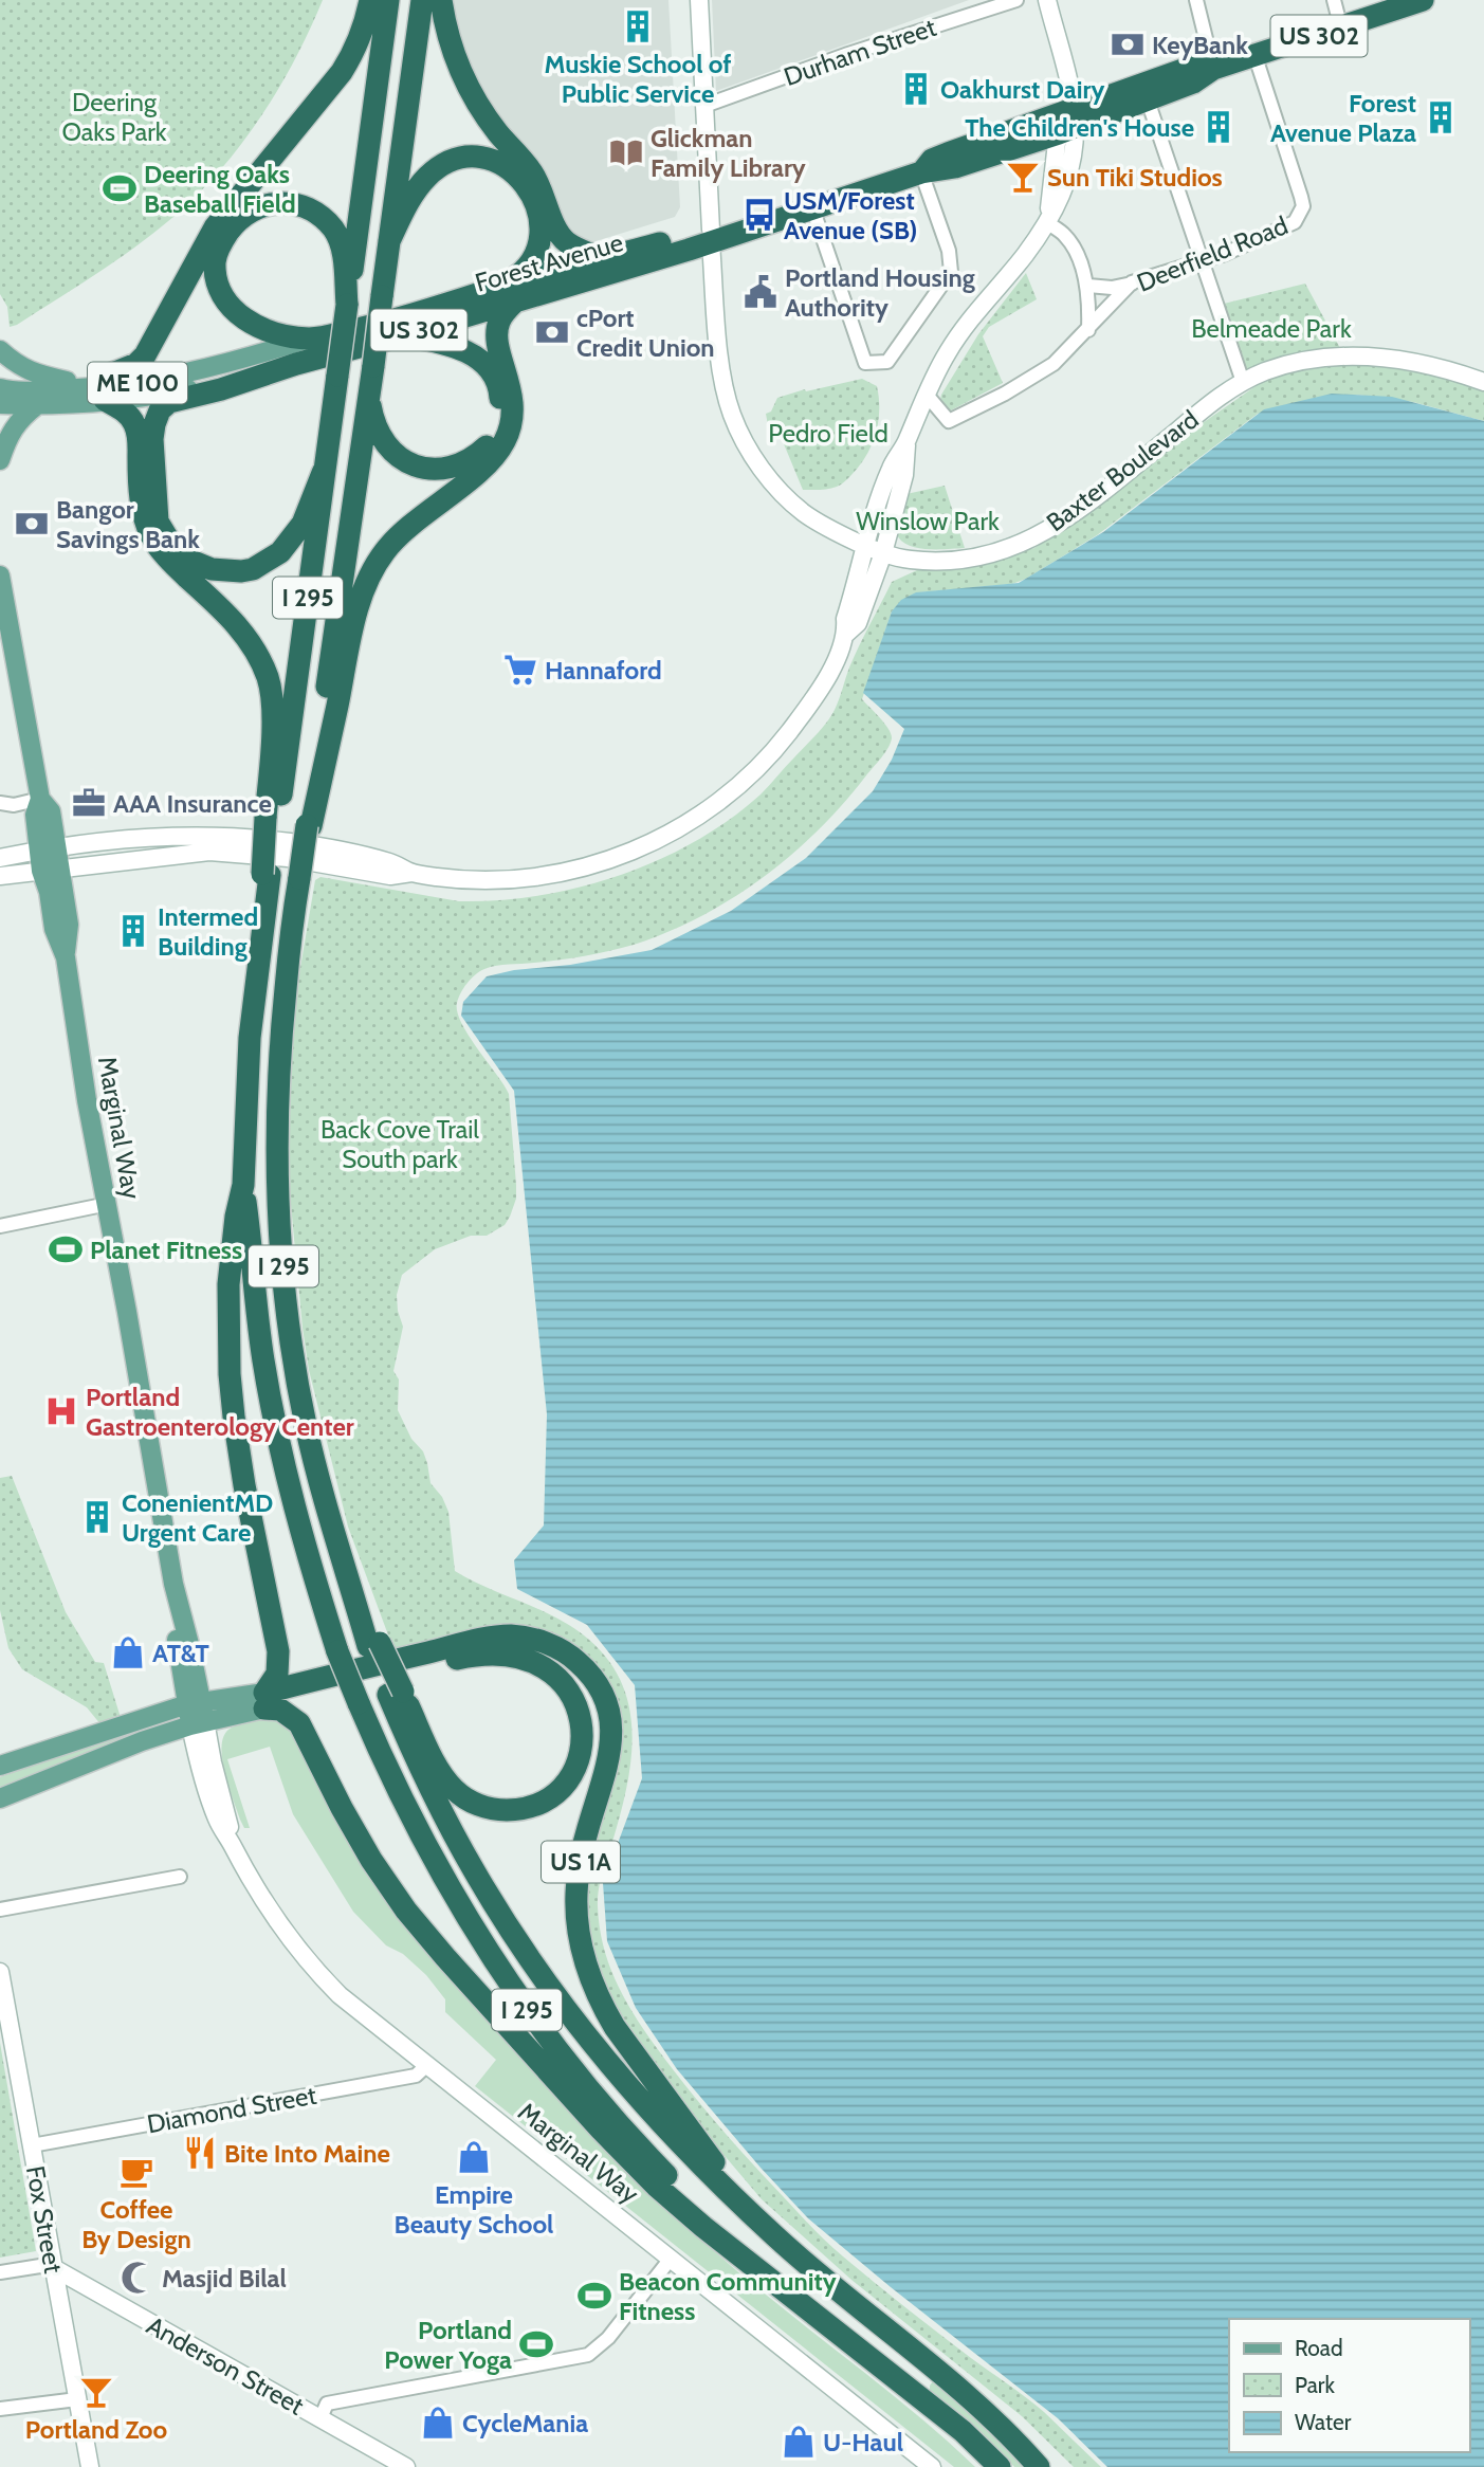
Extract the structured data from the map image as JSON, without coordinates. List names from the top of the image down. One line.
{"streets":{"highway":["US 302","Forest Avenue","I 295","US 1A"],"main road":["ME 100","Marginal Way"],"street":["Durham Street","Deerfield Road","Baxter Boulevard","Diamond Street","Fox Street","Anderson Street"]},"crossings":[["Durham Street","Baxter Boulevard"],["Deerfield Road","Forest Avenue"],["Forest Avenue","Baxter Boulevard"],["I 295","US 1A"],["Marginal Way","US 1A"],["Marginal Way","Diamond Street"],["Diamond Street","Fox Street"],["Fox Street","Anderson Street"]],"parks":["Deering Oaks Park","Belmeade Park","Pedro Field","Winslow Park","Back Cove Trail South park"],"places":{"building":["Muskie School of Public Service","Oakhurst Dairy","Forest Avenue Plaza","The Children's House","Intermed Building","ConenientMD Urgent Care"],"bank":["KeyBank","cPort Credit Union","Bangor Savings Bank"],"library":["Glickman Family Library"],"bar":["Sun Tiki Studios","Portland Zoo"],"sports":["Deering Oaks Baseball Field","Planet Fitness","Beacon Community Fitness","Portland Power Yoga"],"bus stop":["USM/Forest Avenue (SB)"],"public building":["Portland Housing Authority"],"supermarket":["Hannaford"],"office":["AAA Insurance"],"hospital":["Portland Gastroenterology Center"],"shop":["AT&T","Empire Beauty School","CycleMania","U-Haul"],"restaurant":["Bite Into Maine"],"cafe":["Coffee By Design"],"mosque":["Masjid Bilal"]},"legend":["Road","Park","Water"]}
